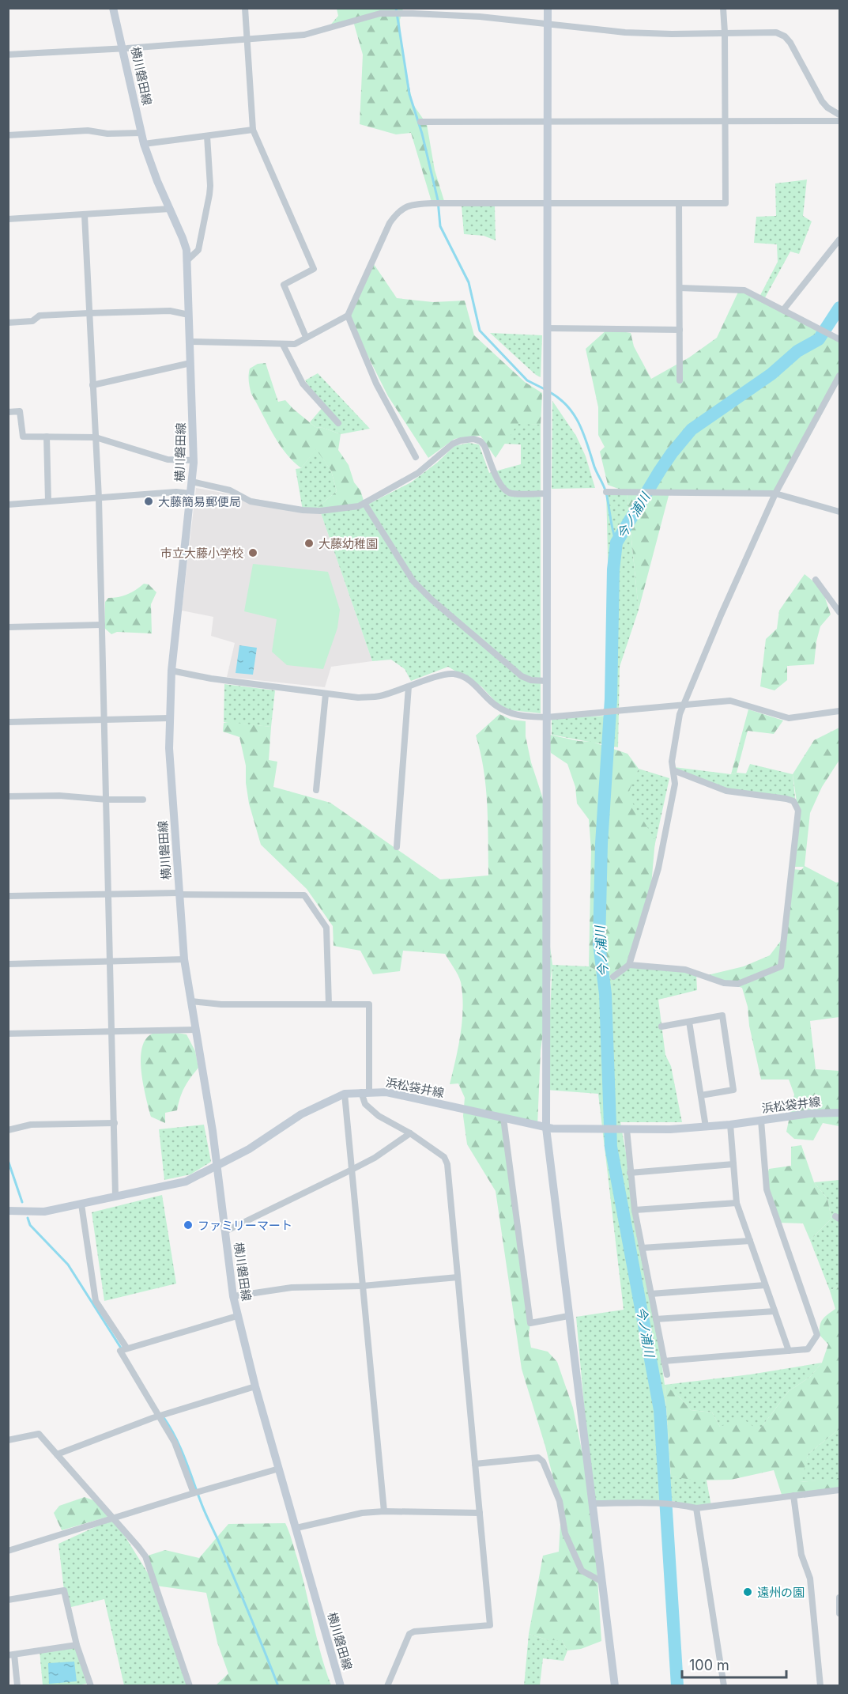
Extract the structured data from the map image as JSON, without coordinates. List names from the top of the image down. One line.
{"streets":{"main road":["横川磐田線","浜松袋井線"]},"crossings":[["横川磐田線","浜松袋井線"]],"water":["今ノ浦川"],"places":["大藤簡易郵便局","大藤幼稚園","市立大藤小学校","ファミリーマート","遠州の園"],"scale_bar":"100 m"}
